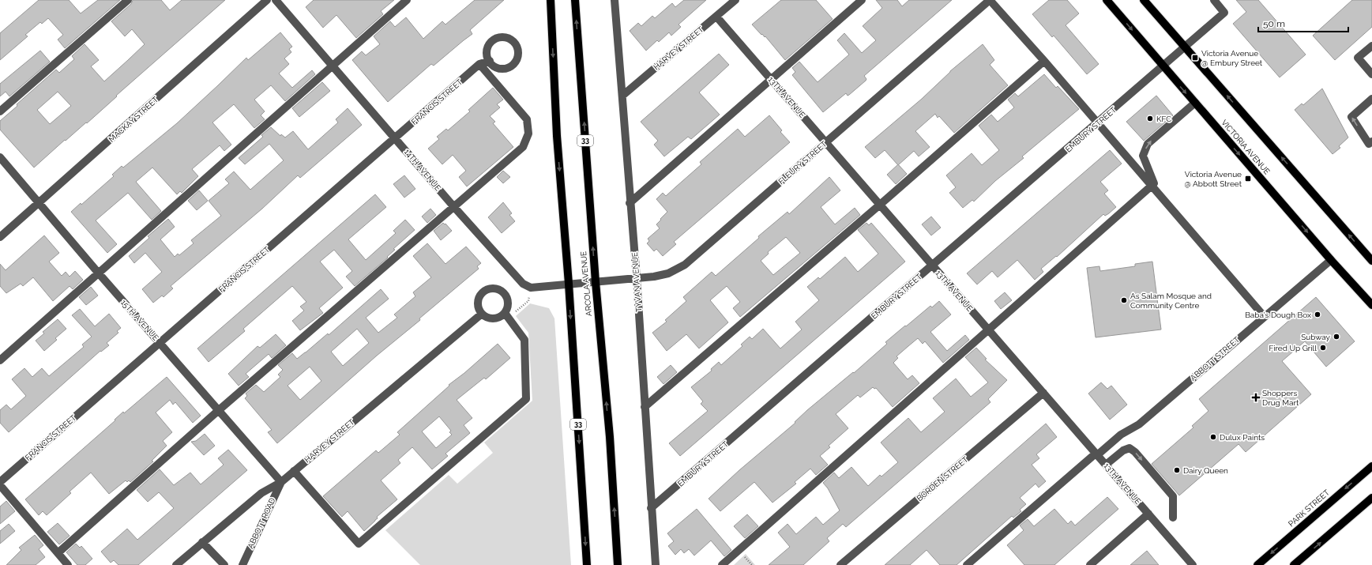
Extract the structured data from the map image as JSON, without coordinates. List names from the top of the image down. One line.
{"streets":{"main road":["33","VICTORIA AVENUE","ARCOLA AVENUE","PARK STREET"],"street":["HARVEY STREET","13TH AVENUE","FRANCIS STREET","MACKAY STREET","EMBURY STREET","FLEURY STREET","14TH AVENUE","TYVAN AVENUE","15TH AVENUE","ABBOTT STREET","BORDEN STREET","ABBOTT ROAD"]},"crossings":[["HARVEY STREET","13TH AVENUE"],["HARVEY STREET","TYVAN AVENUE"],["HARVEY STREET","15TH AVENUE"],["HARVEY STREET","ABBOTT ROAD"],["13TH AVENUE","EMBURY STREET"],["13TH AVENUE","FLEURY STREET"],["13TH AVENUE","ABBOTT STREET"],["13TH AVENUE","BORDEN STREET"],["FRANCIS STREET","14TH AVENUE"],["FRANCIS STREET","15TH AVENUE"],["MACKAY STREET","15TH AVENUE"],["EMBURY STREET","VICTORIA AVENUE"],["EMBURY STREET","TYVAN AVENUE"],["VICTORIA AVENUE","ABBOTT STREET"],["FLEURY STREET","TYVAN AVENUE"],["FLEURY STREET","ARCOLA AVENUE"],["15TH AVENUE","ABBOTT ROAD"]],"places":{"transit":["Victoria Avenue @ Embury Street","Victoria Avenue @ Abbott Street"],"other":["KFC","As Salam Mosque and Community Centre","Baba's Dough Box","Subway","Fired Up Grill","Dulux Paints","Dairy Queen"],"health":["Shoppers Drug Mart"]},"scale_bar":"50 m"}
